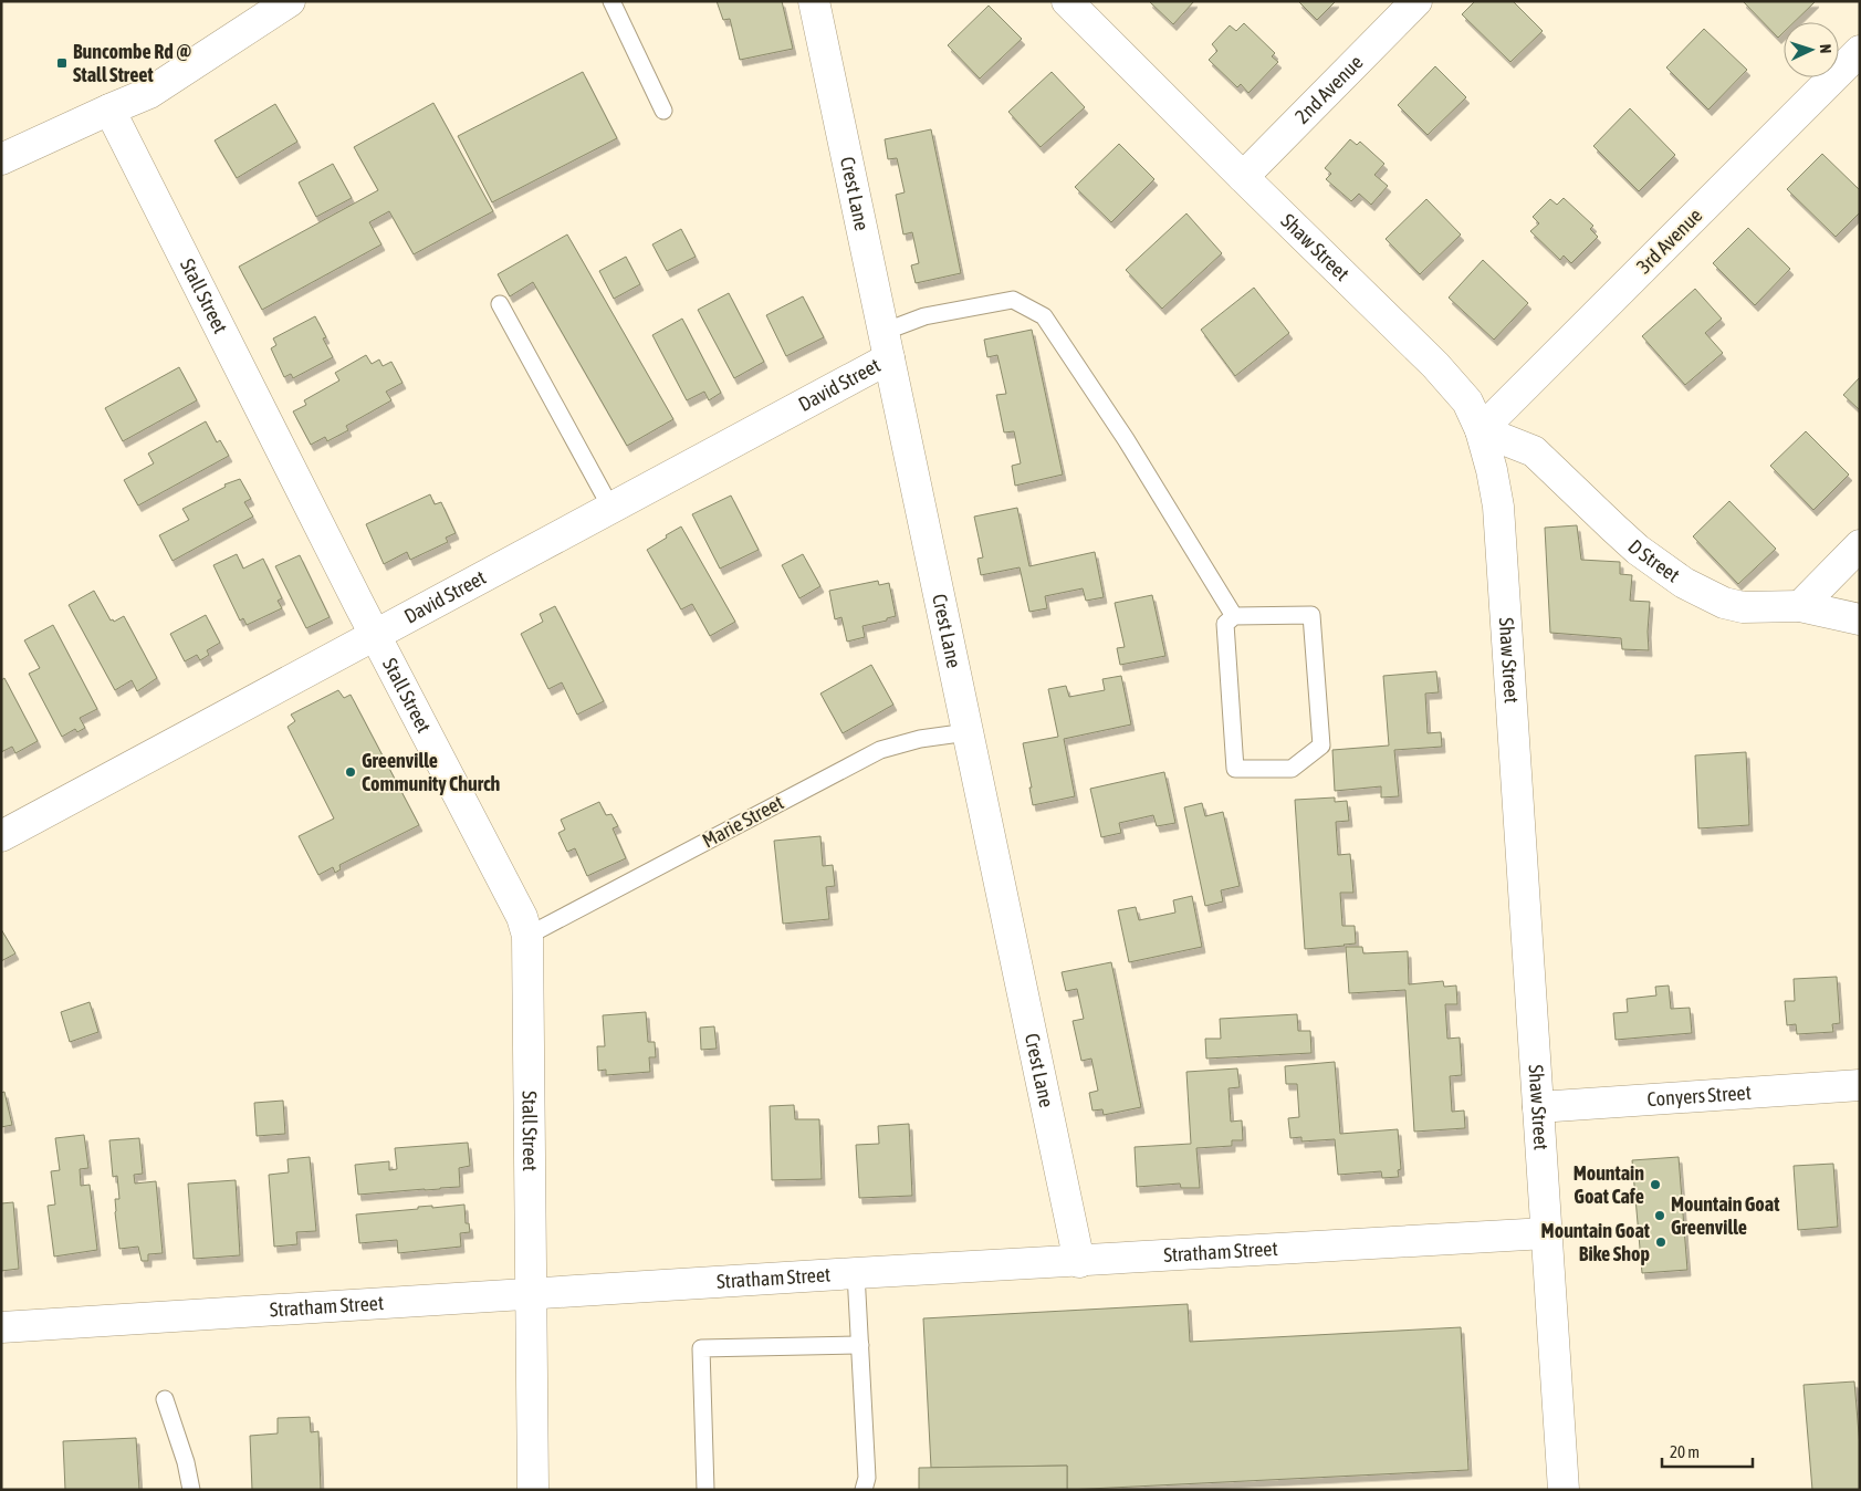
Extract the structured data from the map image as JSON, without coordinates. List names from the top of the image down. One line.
{"streets":{"street":["2nd Avenue","Crest Lane","3rd Avenue","Shaw Street","Stall Street","David Street","D Street","Conyers Street","Stratham Street"],"lane":["Marie Street"]},"crossings":[["2nd Avenue","Shaw Street"],["Crest Lane","David Street"],["Crest Lane","Marie Street"],["Crest Lane","Stratham Street"],["3rd Avenue","Shaw Street"],["3rd Avenue","D Street"],["Shaw Street","D Street"],["Shaw Street","Conyers Street"],["Shaw Street","Stratham Street"],["Stall Street","David Street"],["Stall Street","Marie Street"],["Stall Street","Stratham Street"]],"places":{"transit":["Buncombe Rd @ Stall Street"],"other":["Greenville Community Church","Mountain Goat Cafe","Mountain Goat Greenville","Mountain Goat Bike Shop"]},"scale_bar":"20 m","north":"right"}
